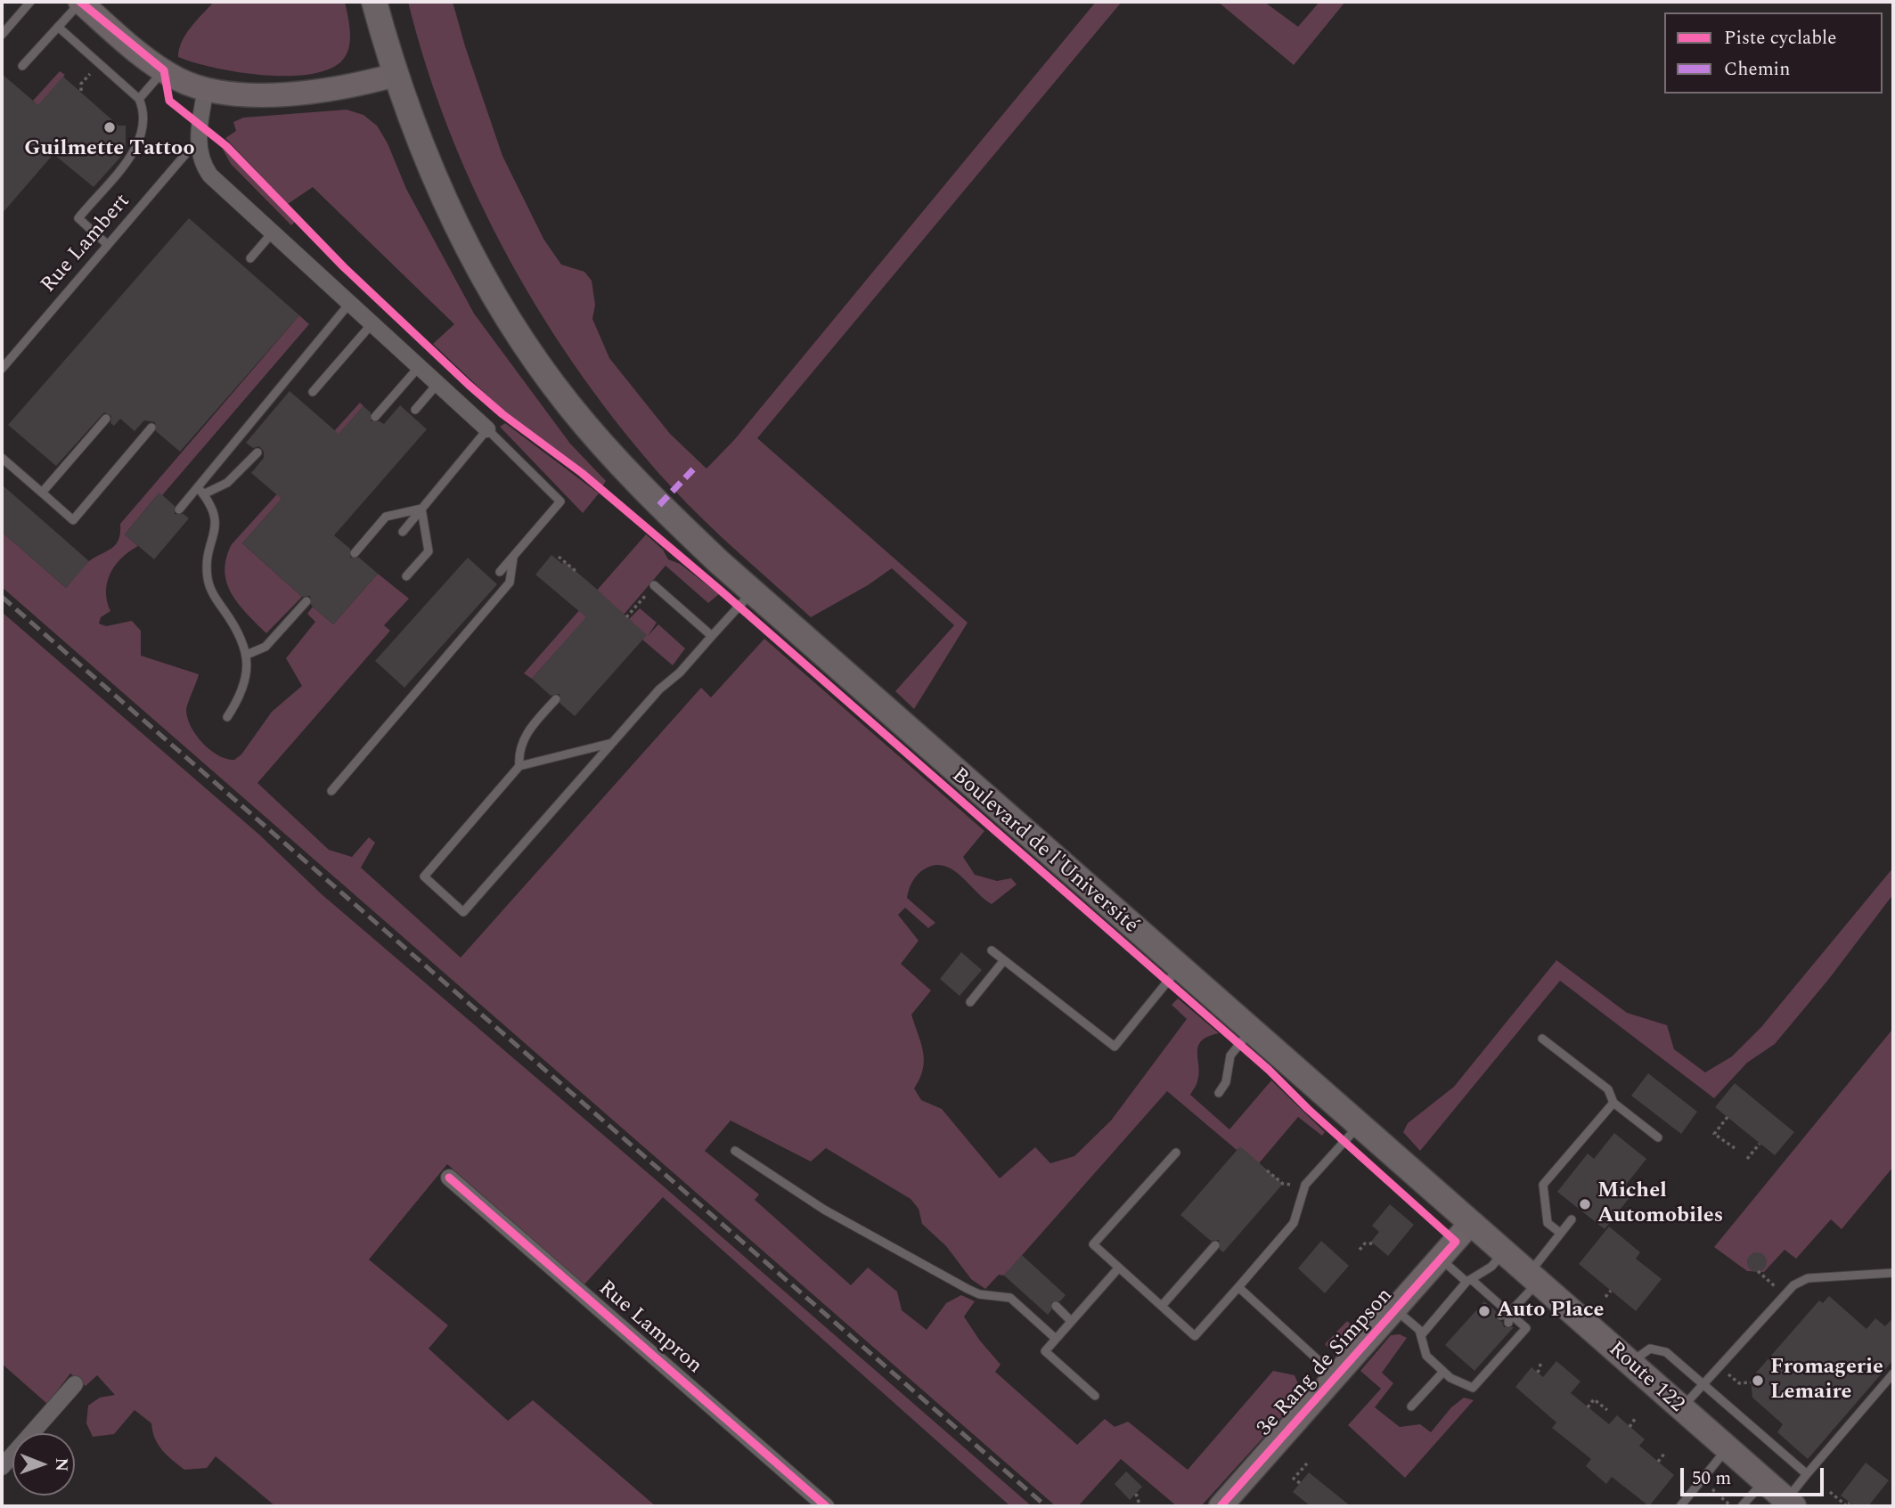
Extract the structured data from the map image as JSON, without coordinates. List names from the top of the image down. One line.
{"streets":{"main road":["Boulevard de l'Université","Route 122"],"street":["Rue Lampron","3e Rang de Simpson"],"lane":["Rue Lambert"]},"crossings":[["Boulevard de l'Université","3e Rang de Simpson"],["Boulevard de l'Université","Route 122"],["3e Rang de Simpson","Route 122"]],"places":["Guilmette Tattoo","Michel Automobiles","Auto Place","Fromagerie Lemaire"],"legend":["Piste cyclable","Chemin"],"scale_bar":"50 m","north":"right"}
